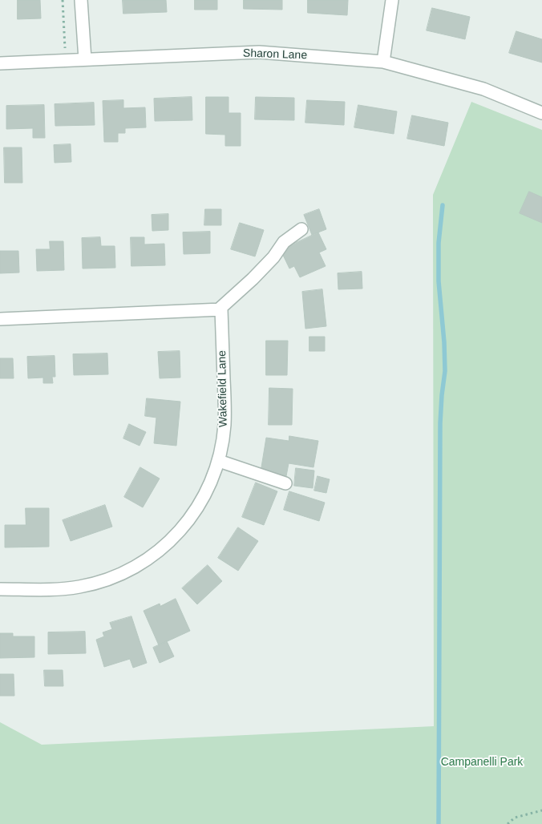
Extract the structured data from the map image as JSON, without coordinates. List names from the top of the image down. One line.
{"streets":{"street":["Sharon Lane","Wakefield Lane"]},"parks":["Campanelli Park"]}
